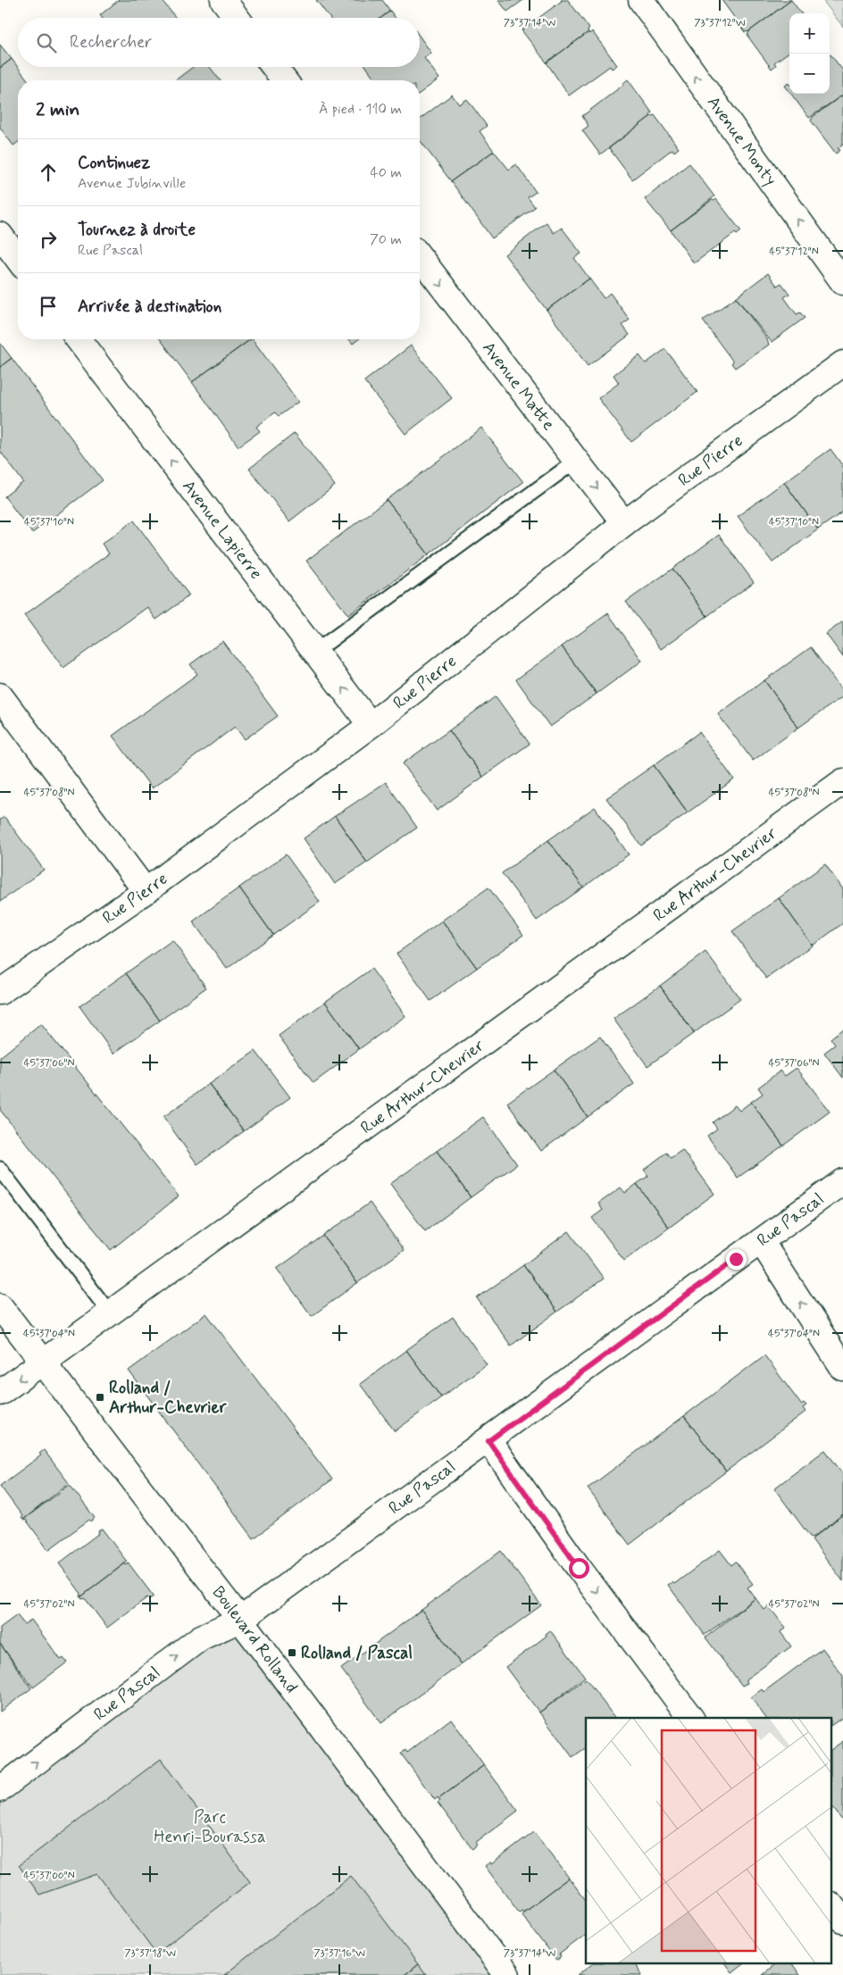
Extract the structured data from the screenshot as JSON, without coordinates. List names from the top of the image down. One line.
{"streets":{"street":["Avenue Monty","Avenue Matte","Rue Pierre","Avenue Lapierre","Rue Arthur-Chevrier","Rue Pascal","Boulevard Rolland"]},"crossings":[["Avenue Matte","Rue Pierre"],["Rue Pierre","Avenue Lapierre"],["Rue Arthur-Chevrier","Boulevard Rolland"],["Rue Pascal","Boulevard Rolland"]],"one_way":["Avenue Monty","Avenue Matte","Avenue Lapierre"],"parks":["Parc Henri-Bourassa"],"places":{"transit":["Rolland / Arthur-Chevrier","Rolland / Pascal"]},"page":{"map_buttons":["+","−"],"search":"Rechercher","heading":["2 min","À pied · 110 m"],"list":[["Continuez","Avenue Jubinville","40 m"],["Tournez à droite","Rue Pascal","70 m"],"Arrivée à destination"]},"coordinates":["73°37'14\"W","73°37'12\"W","45°37'12\"N","45°37'10\"N","45°37'08\"N","45°37'06\"N","45°37'04\"N","45°37'02\"N","45°37'00\"N","73°37'18\"W","73°37'16\"W"]}
